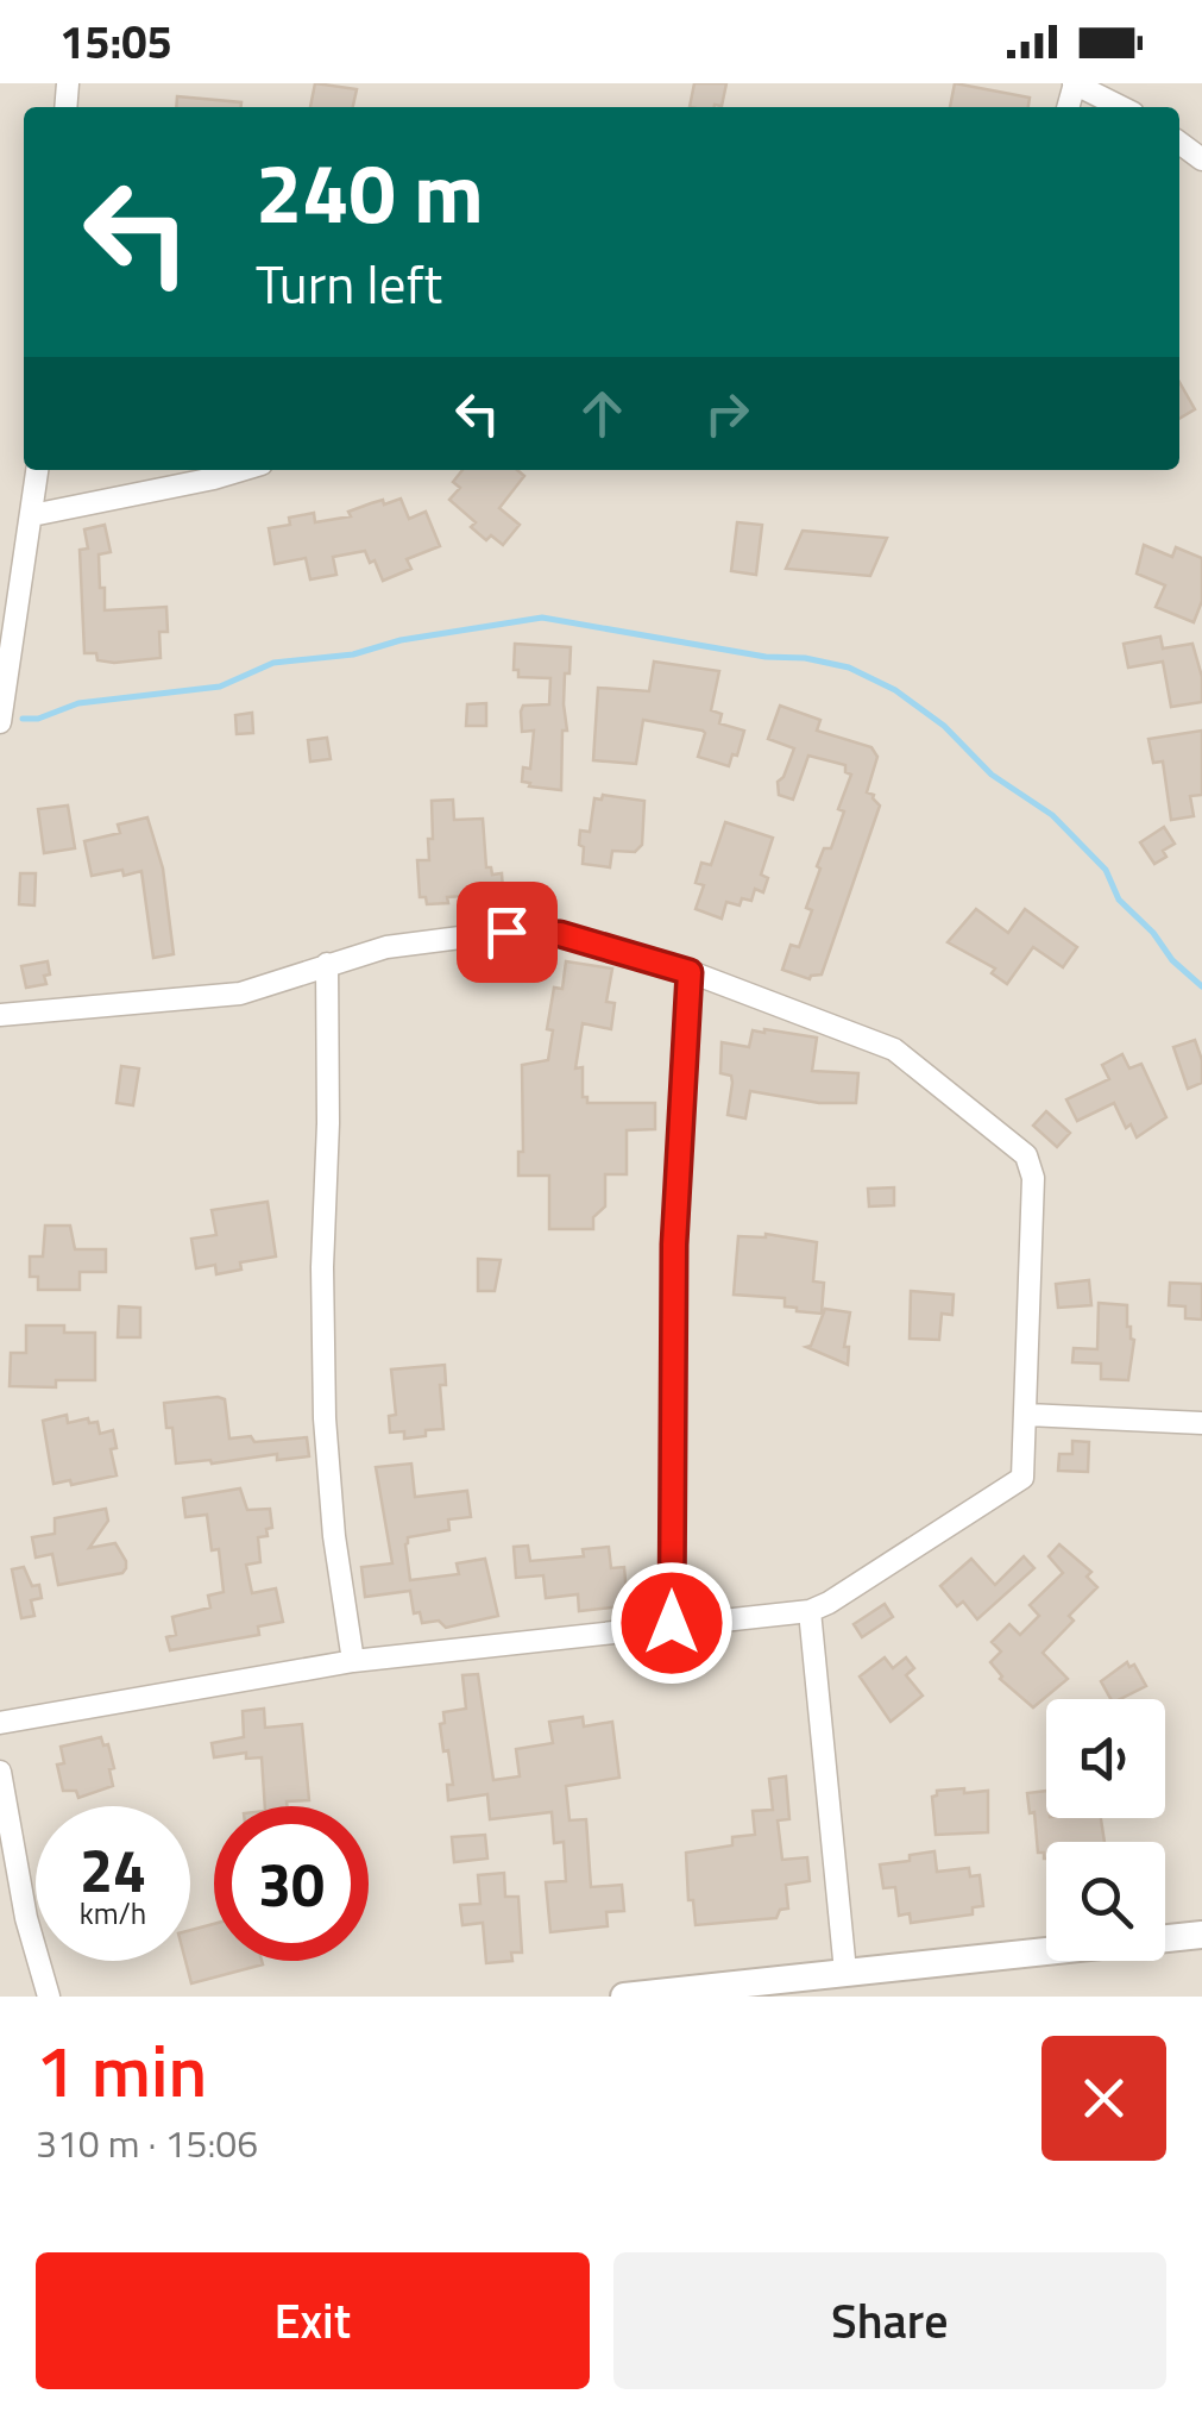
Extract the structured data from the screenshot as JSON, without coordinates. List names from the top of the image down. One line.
{"page":{"status":"15:05","turn":["240 m","Turn left"],"speed":"24 km/h","limit":"30","heading":["1 min","310 m · 15:06"],"buttons":["Exit","Share"]}}
